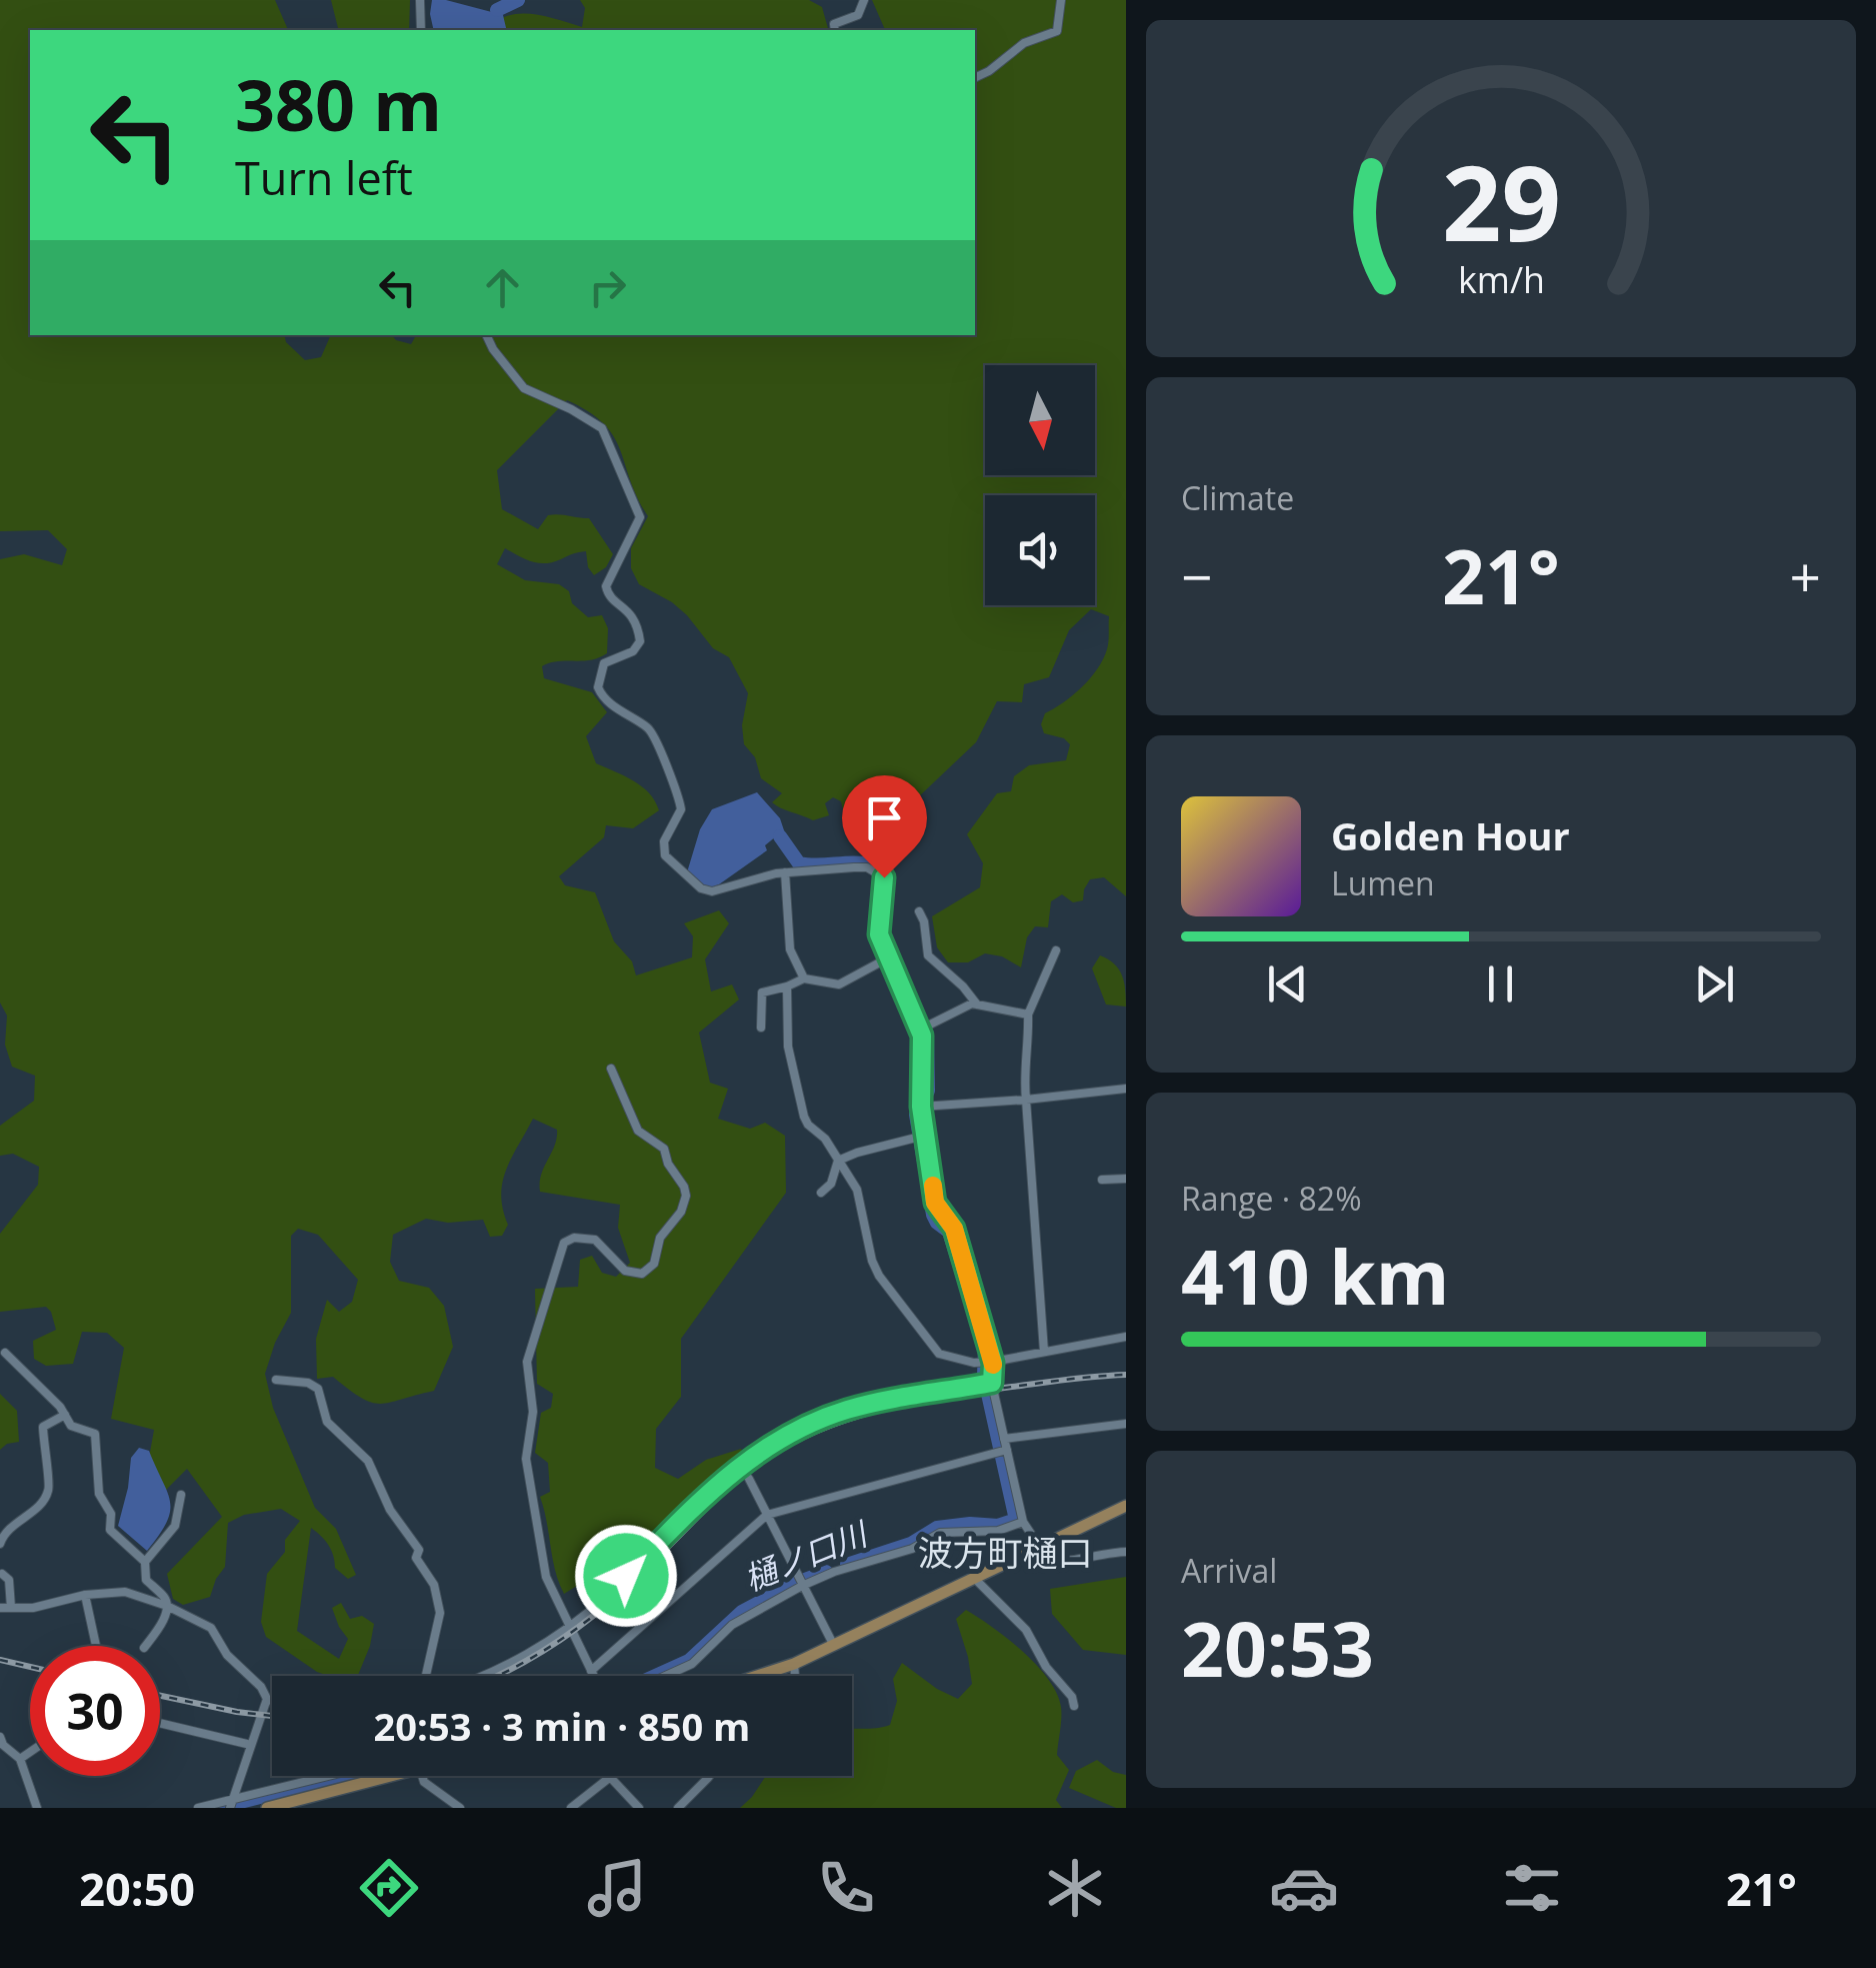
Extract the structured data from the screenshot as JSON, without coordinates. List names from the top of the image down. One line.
{"districts":["波方町樋口"],"water":["樋ノ口川"],"north":"bottom","page":{"turn":["380 m","Turn left"],"tile":["Climate",["Range · 82%","410 km"],["Arrival","20:53"]],"heat":["−","21°","+"],"song":["Golden Hour","Lumen"],"limit":"30","trip":"20:53 · 3 min · 850 m","tabs":["20:50","21°"],"gauge":["29","km/h"]}}
